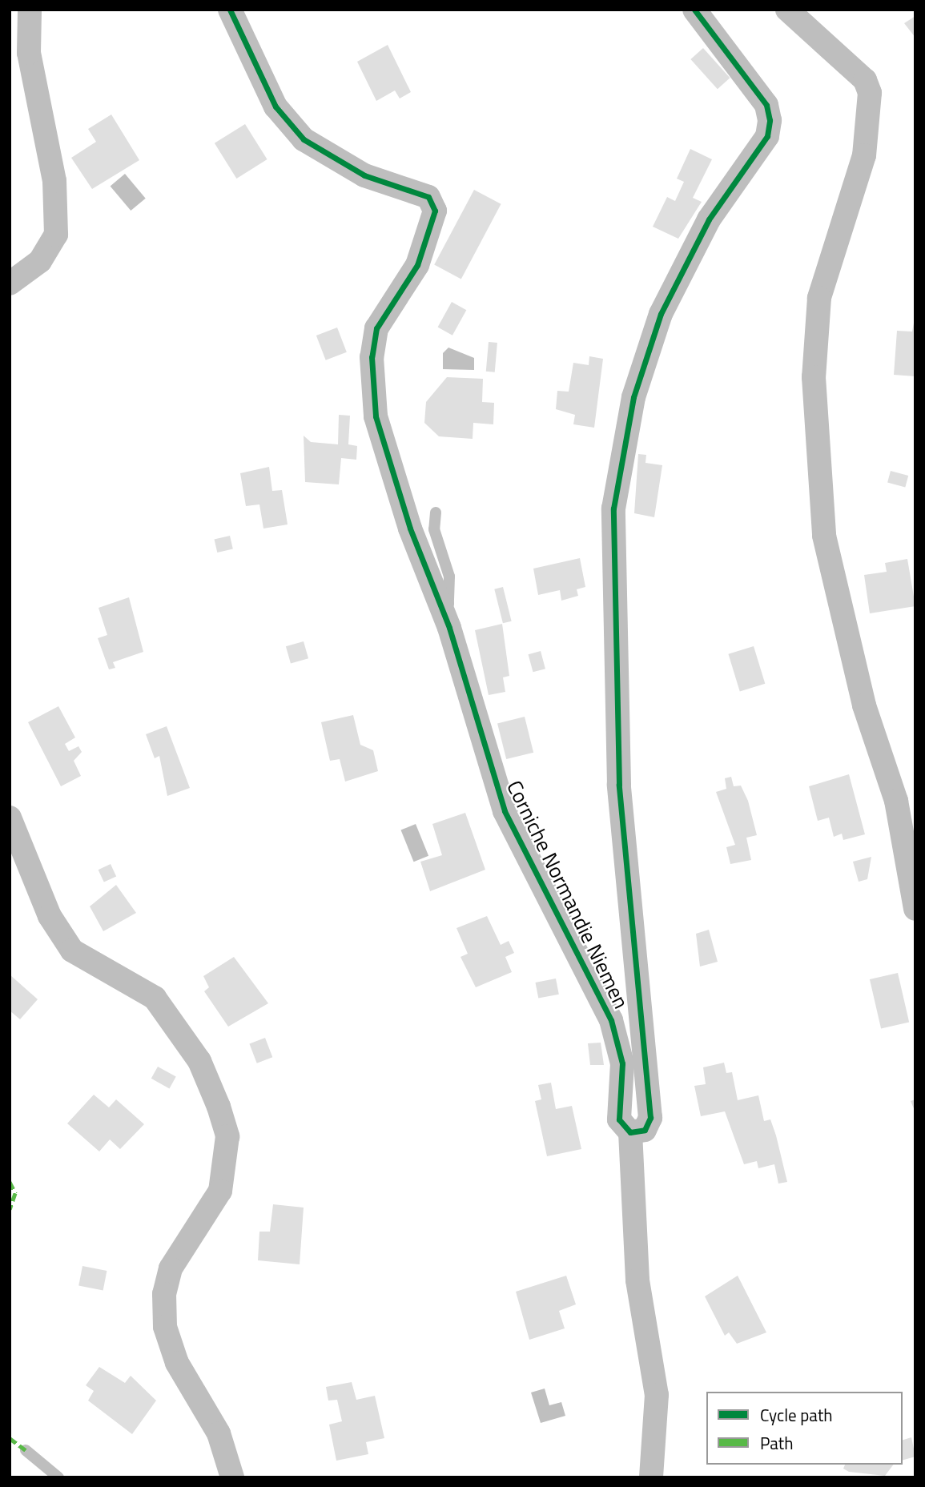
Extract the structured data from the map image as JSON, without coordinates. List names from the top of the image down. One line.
{"streets":{"street":["Corniche Normandie Niemen"]},"legend":["Cycle path","Path"]}
